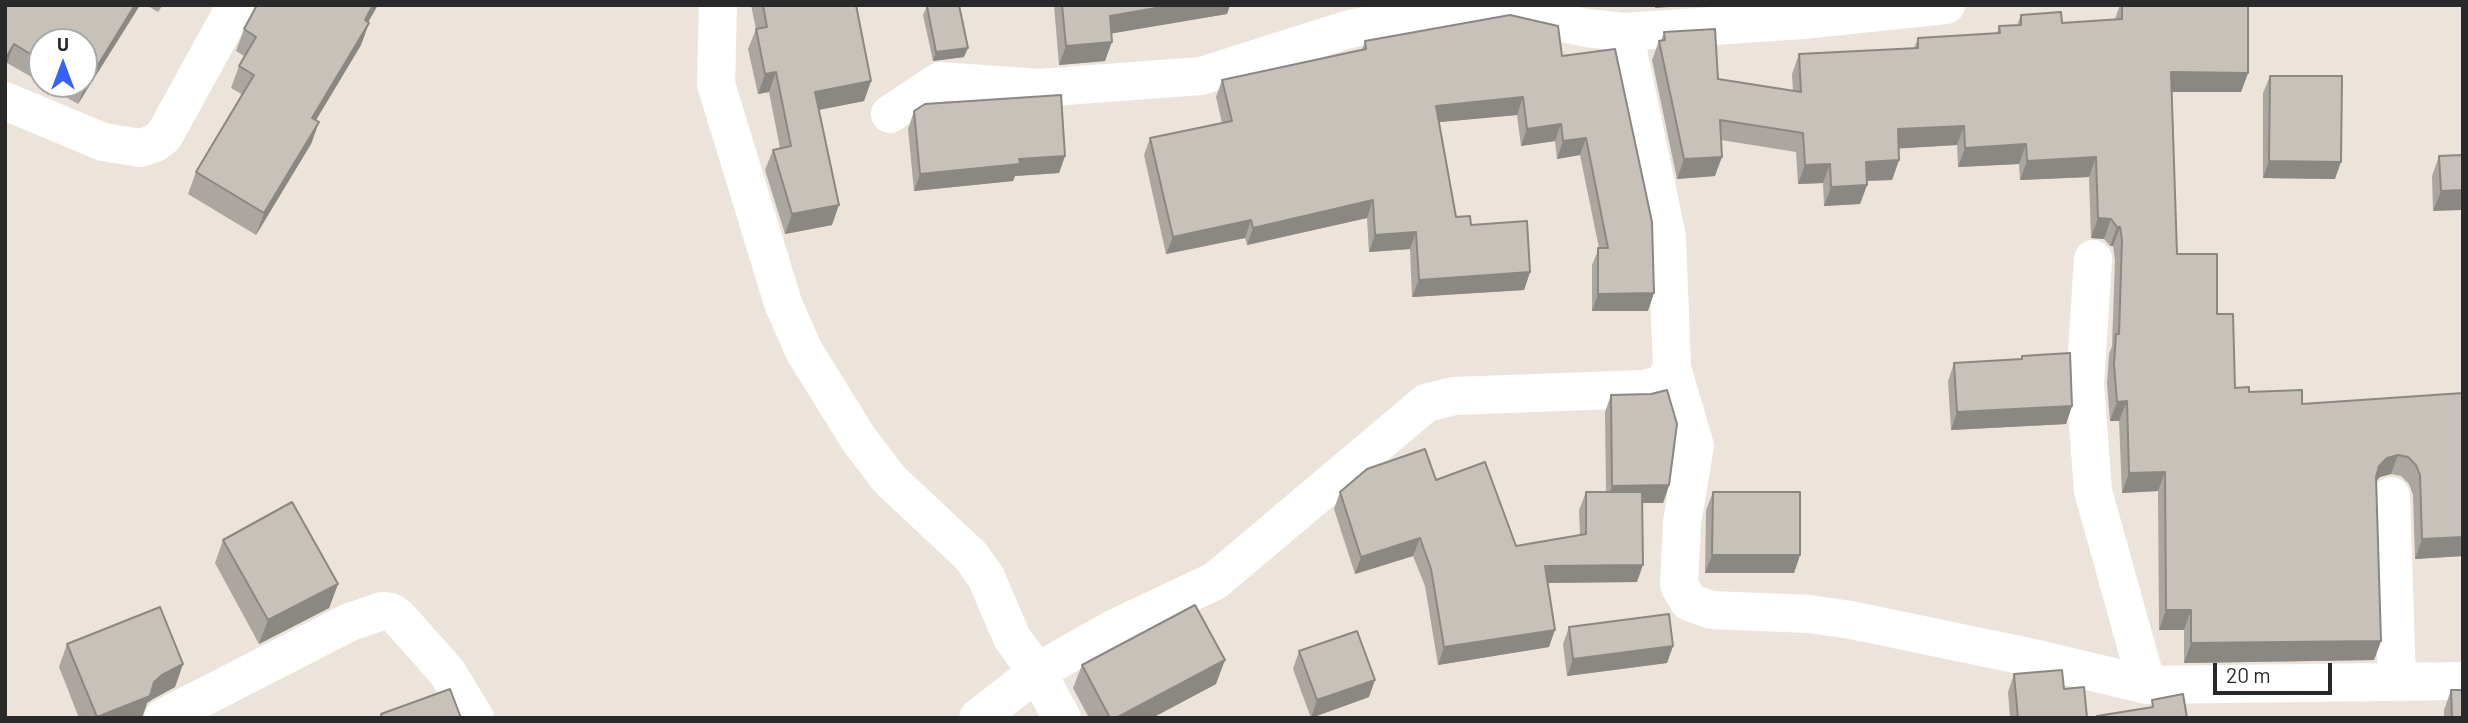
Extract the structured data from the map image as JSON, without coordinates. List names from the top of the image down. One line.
{"scale_bar":"20 m","north":"top"}
